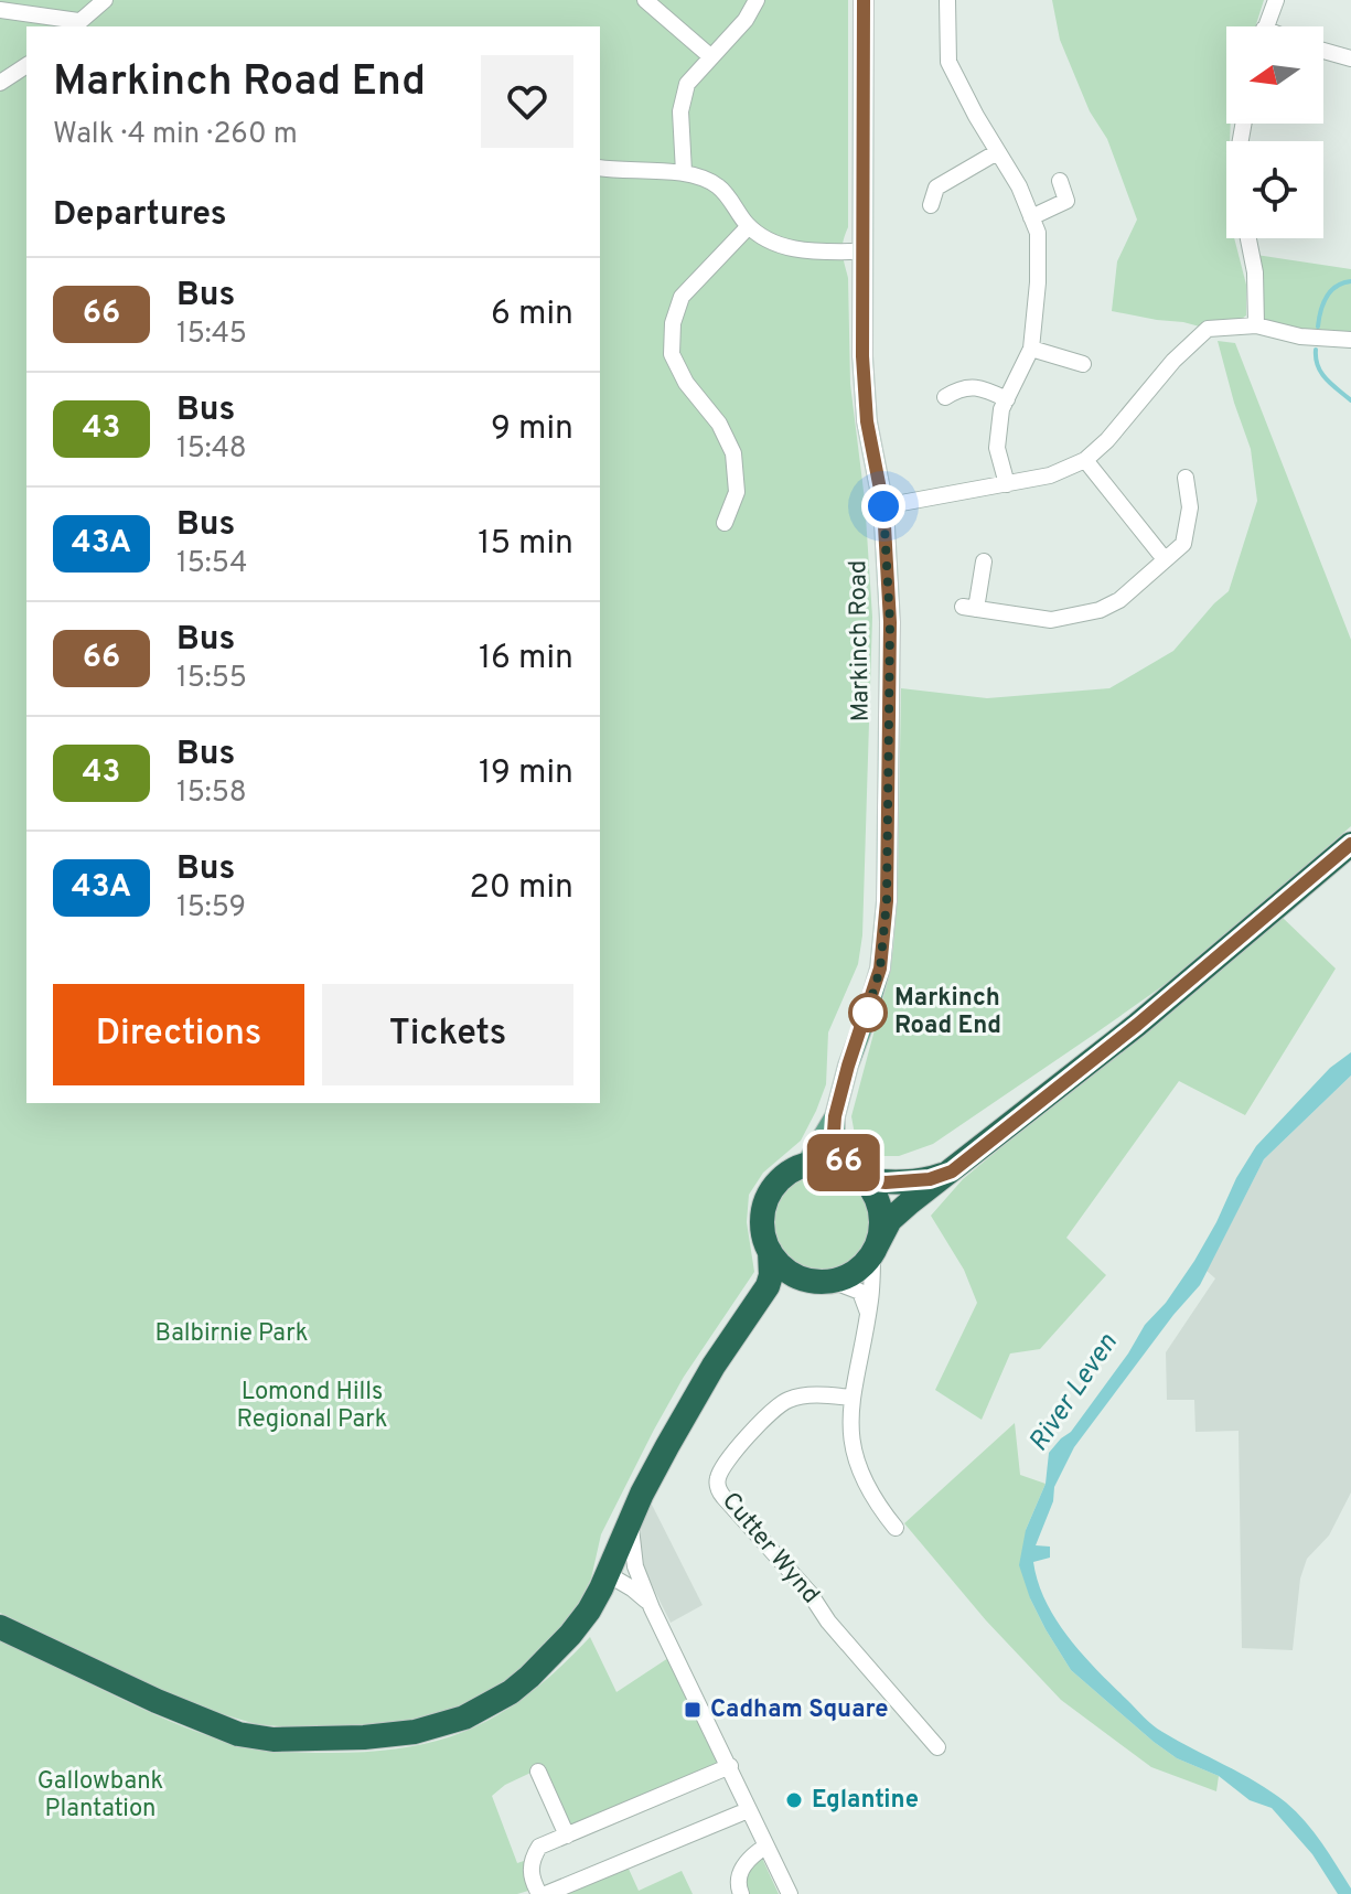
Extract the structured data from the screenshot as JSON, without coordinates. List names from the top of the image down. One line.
{"streets":{"main road":["Markinch Road"],"street":["Cutter Wynd"]},"water":["River Leven"],"parks":["Balbirnie Park","Lomond Hills Regional Park","Gallowbank Plantation"],"places":{"other":["Markinch Road End","Eglantine"],"transit":["Cadham Square"]},"lines":["bus line 66"],"north":"left","page":{"on_map":"66","heading":[["Markinch Road End","Walk · 4 min · 260 m"],"Departures"],"list":[{"mark":"66","name":"Bus","note":"15:45","value":"6 min"},{"mark":"43","name":"Bus","note":"15:48","value":"9 min"},{"mark":"43A","name":"Bus","note":"15:54","value":"15 min"},{"mark":"66","name":"Bus","note":"15:55","value":"16 min"},{"mark":"43","name":"Bus","note":"15:58","value":"19 min"},{"mark":"43A","name":"Bus","note":"15:59","value":"20 min"}],"buttons":["Directions","Tickets"]}}
